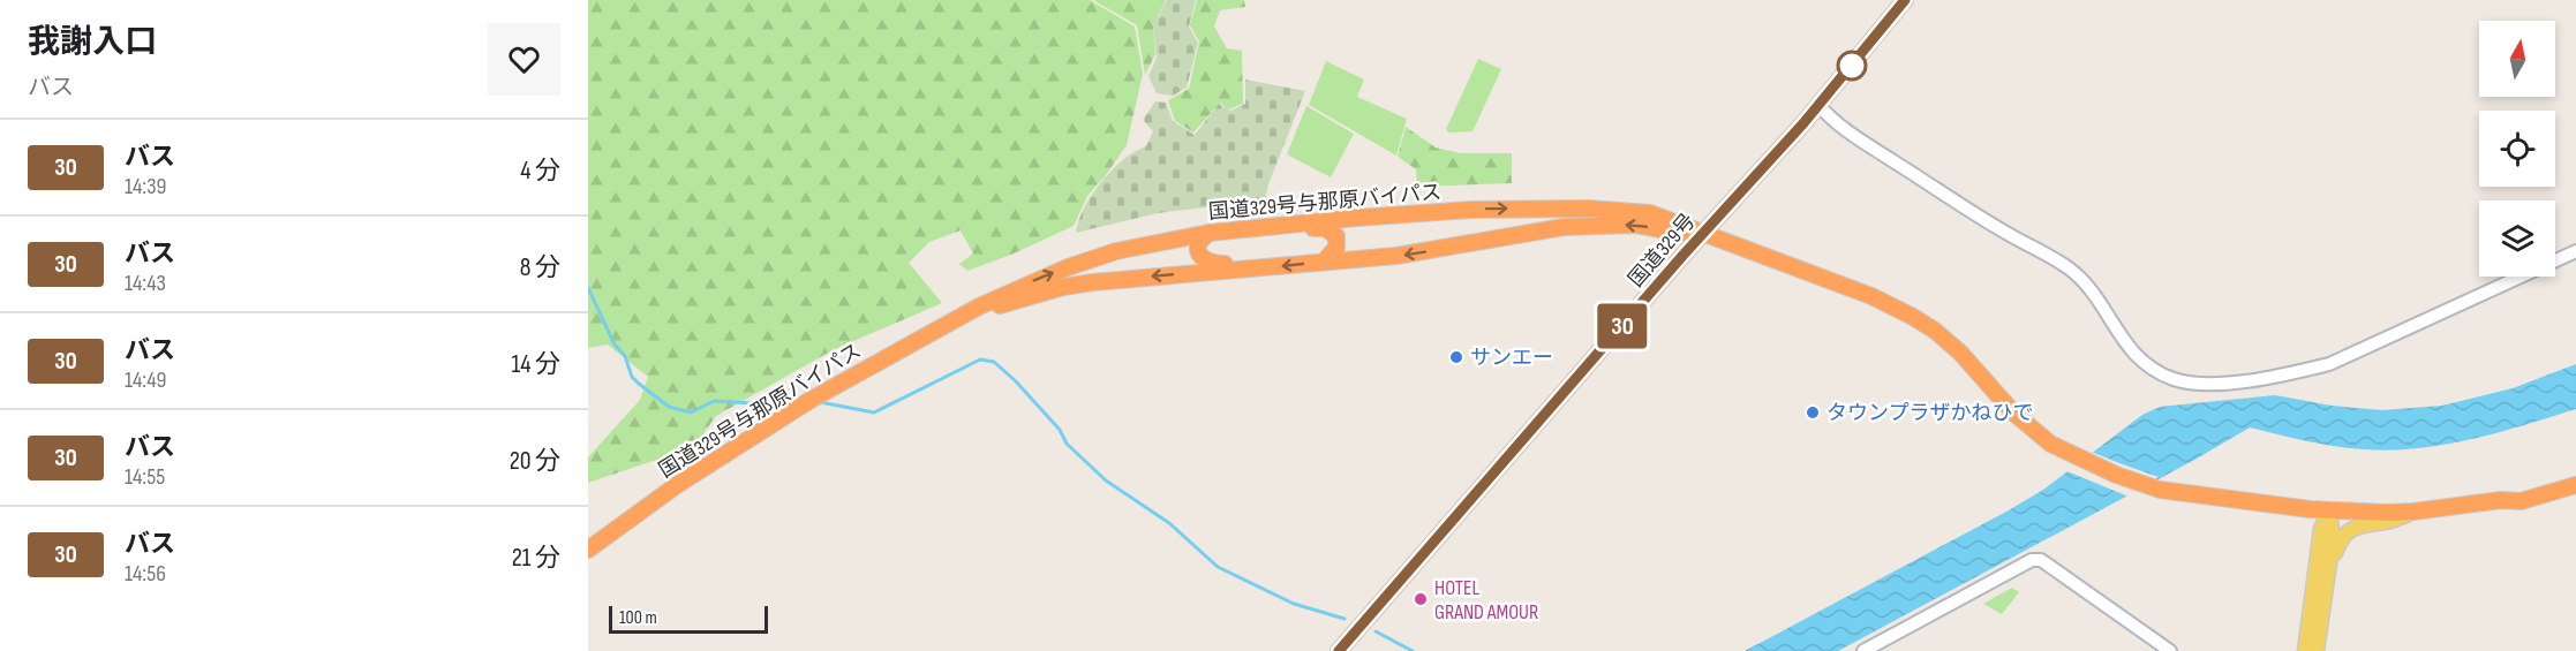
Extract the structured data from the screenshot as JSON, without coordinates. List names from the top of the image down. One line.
{"streets":{"highway":["国道329号与那原バイパス","国道329号"]},"crossings":[["国道329号与那原バイパス","国道329号"]],"places":["サンエー","タウンプラザかねひで","HOTEL GRAND AMOUR"],"lines":["bus line 30"],"scale_bar":"100 m","north":"top","page":{"heading":["我謝入口","バス"],"on_map":"30","list":[{"mark":"30","name":"バス","note":"14:39","value":"4 分"},{"mark":"30","name":"バス","note":"14:43","value":"8 分"},{"mark":"30","name":"バス","note":"14:49","value":"14 分"},{"mark":"30","name":"バス","note":"14:55","value":"20 分"},{"mark":"30","name":"バス","note":"14:56","value":"21 分"}],"scale":"100 m"}}
